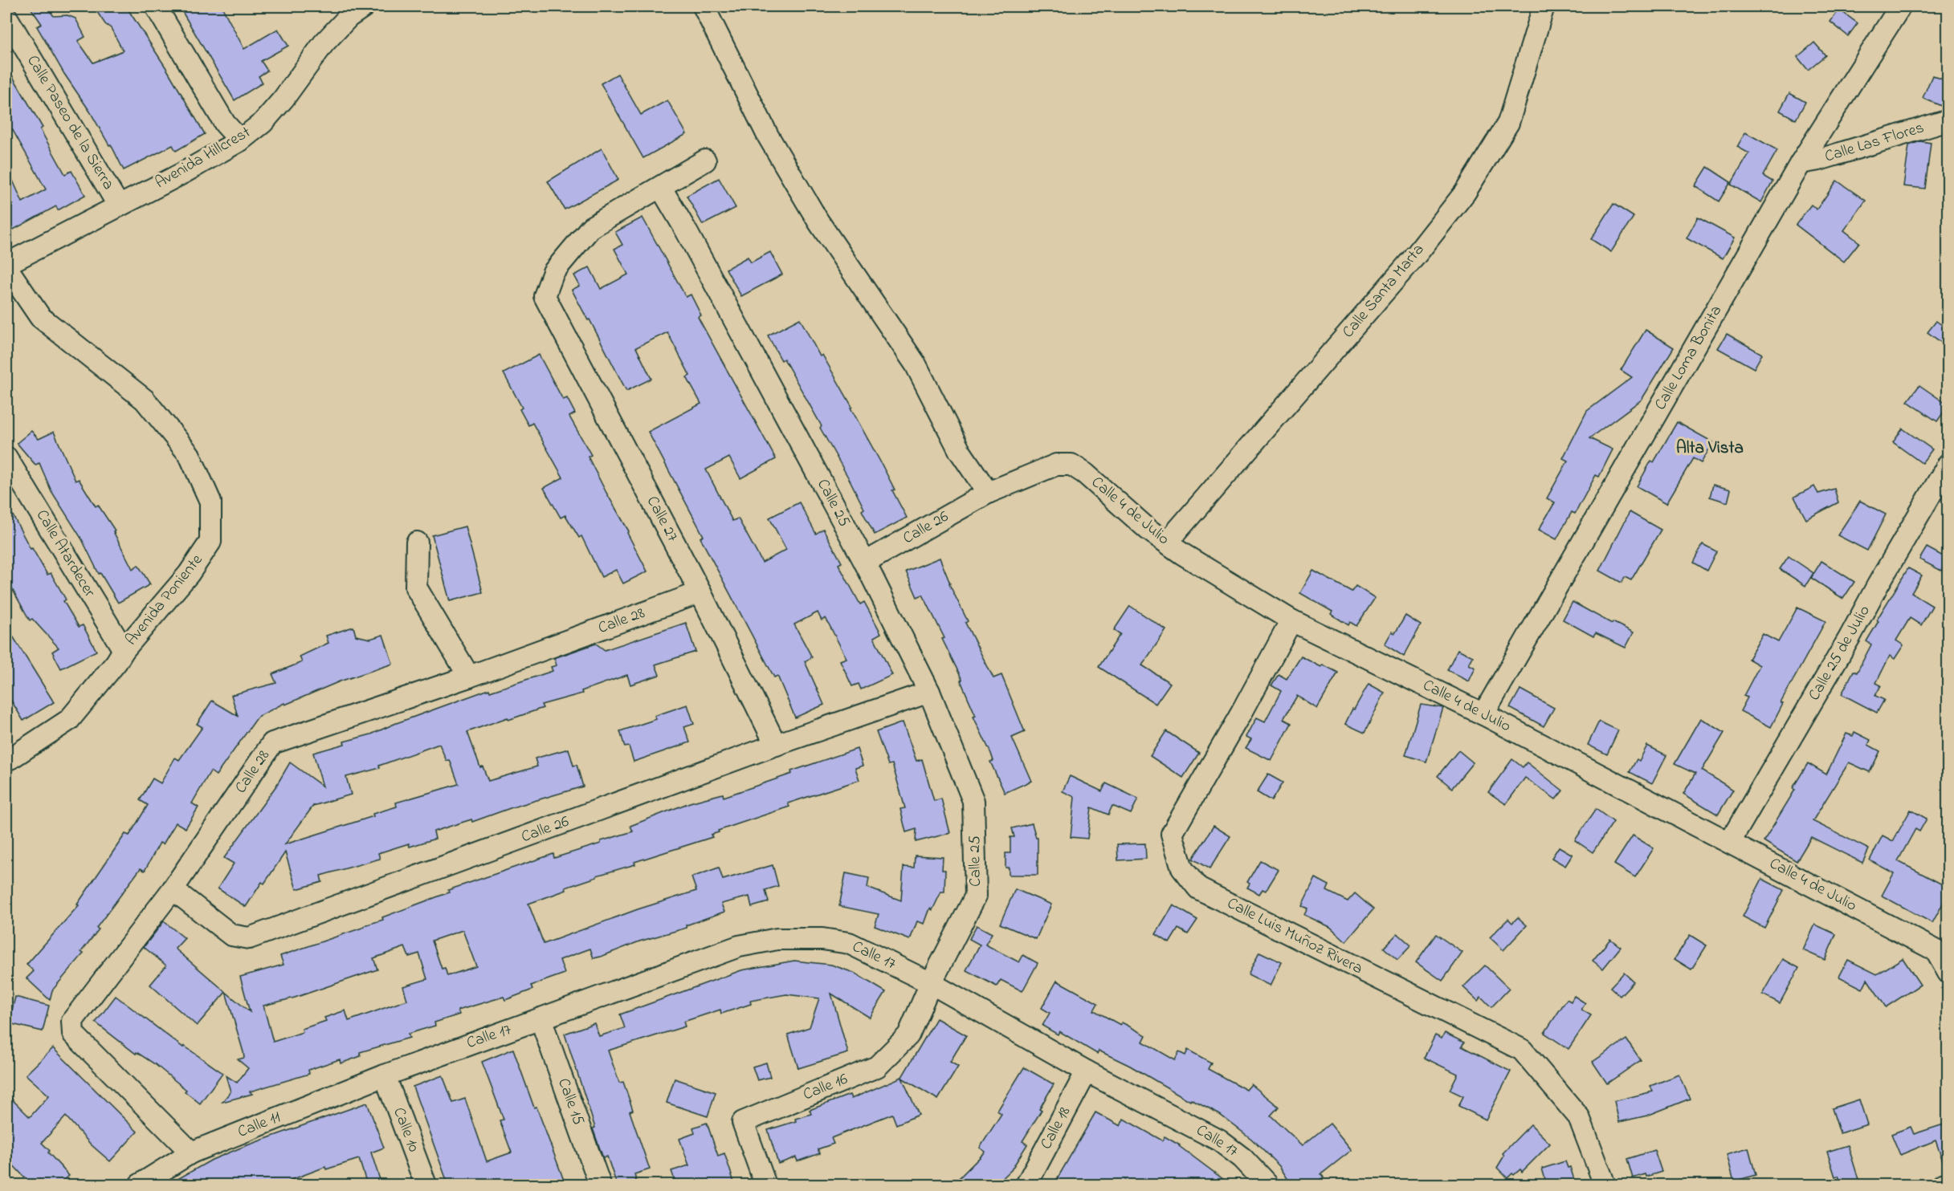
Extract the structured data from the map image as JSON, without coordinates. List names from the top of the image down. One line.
{"streets":{"street":["Calle Paseo de la Sierra","Calle Las Flores","Avenida Hillcrest","Calle Santa Marta","Calle Loma Bonita","Calle 25","Calle 4 de Julio","Calle 27","Calle 26","Calle Atardecer","Avenida Poniente","Calle 28","Calle 25 de Julio","Calle Luis Muñoz Rivera","Calle 17","Calle 16","Calle 15","Calle 11","Calle 18","Calle 10"]},"crossings":[["Calle Paseo de la Sierra","Avenida Hillcrest"],["Calle Las Flores","Calle Loma Bonita"],["Avenida Hillcrest","Avenida Poniente"],["Calle Santa Marta","Calle 4 de Julio"],["Calle Loma Bonita","Calle 4 de Julio"],["Calle 25","Calle 27"],["Calle 25","Calle 26"],["Calle 25","Calle 17"],["Calle 25","Calle 16"],["Calle 4 de Julio","Calle 26"],["Calle 4 de Julio","Calle 25 de Julio"],["Calle 4 de Julio","Calle Luis Muñoz Rivera"],["Calle 27","Calle 26"],["Calle 27","Calle 28"],["Calle 26","Calle 28"],["Calle Atardecer","Avenida Poniente"],["Calle 28","Calle 11"],["Calle 17","Calle 16"],["Calle 17","Calle 15"],["Calle 17","Calle 11"],["Calle 17","Calle 18"],["Calle 17","Calle 10"],["Calle 11","Calle 10"]],"districts":["Alta Vista"]}
